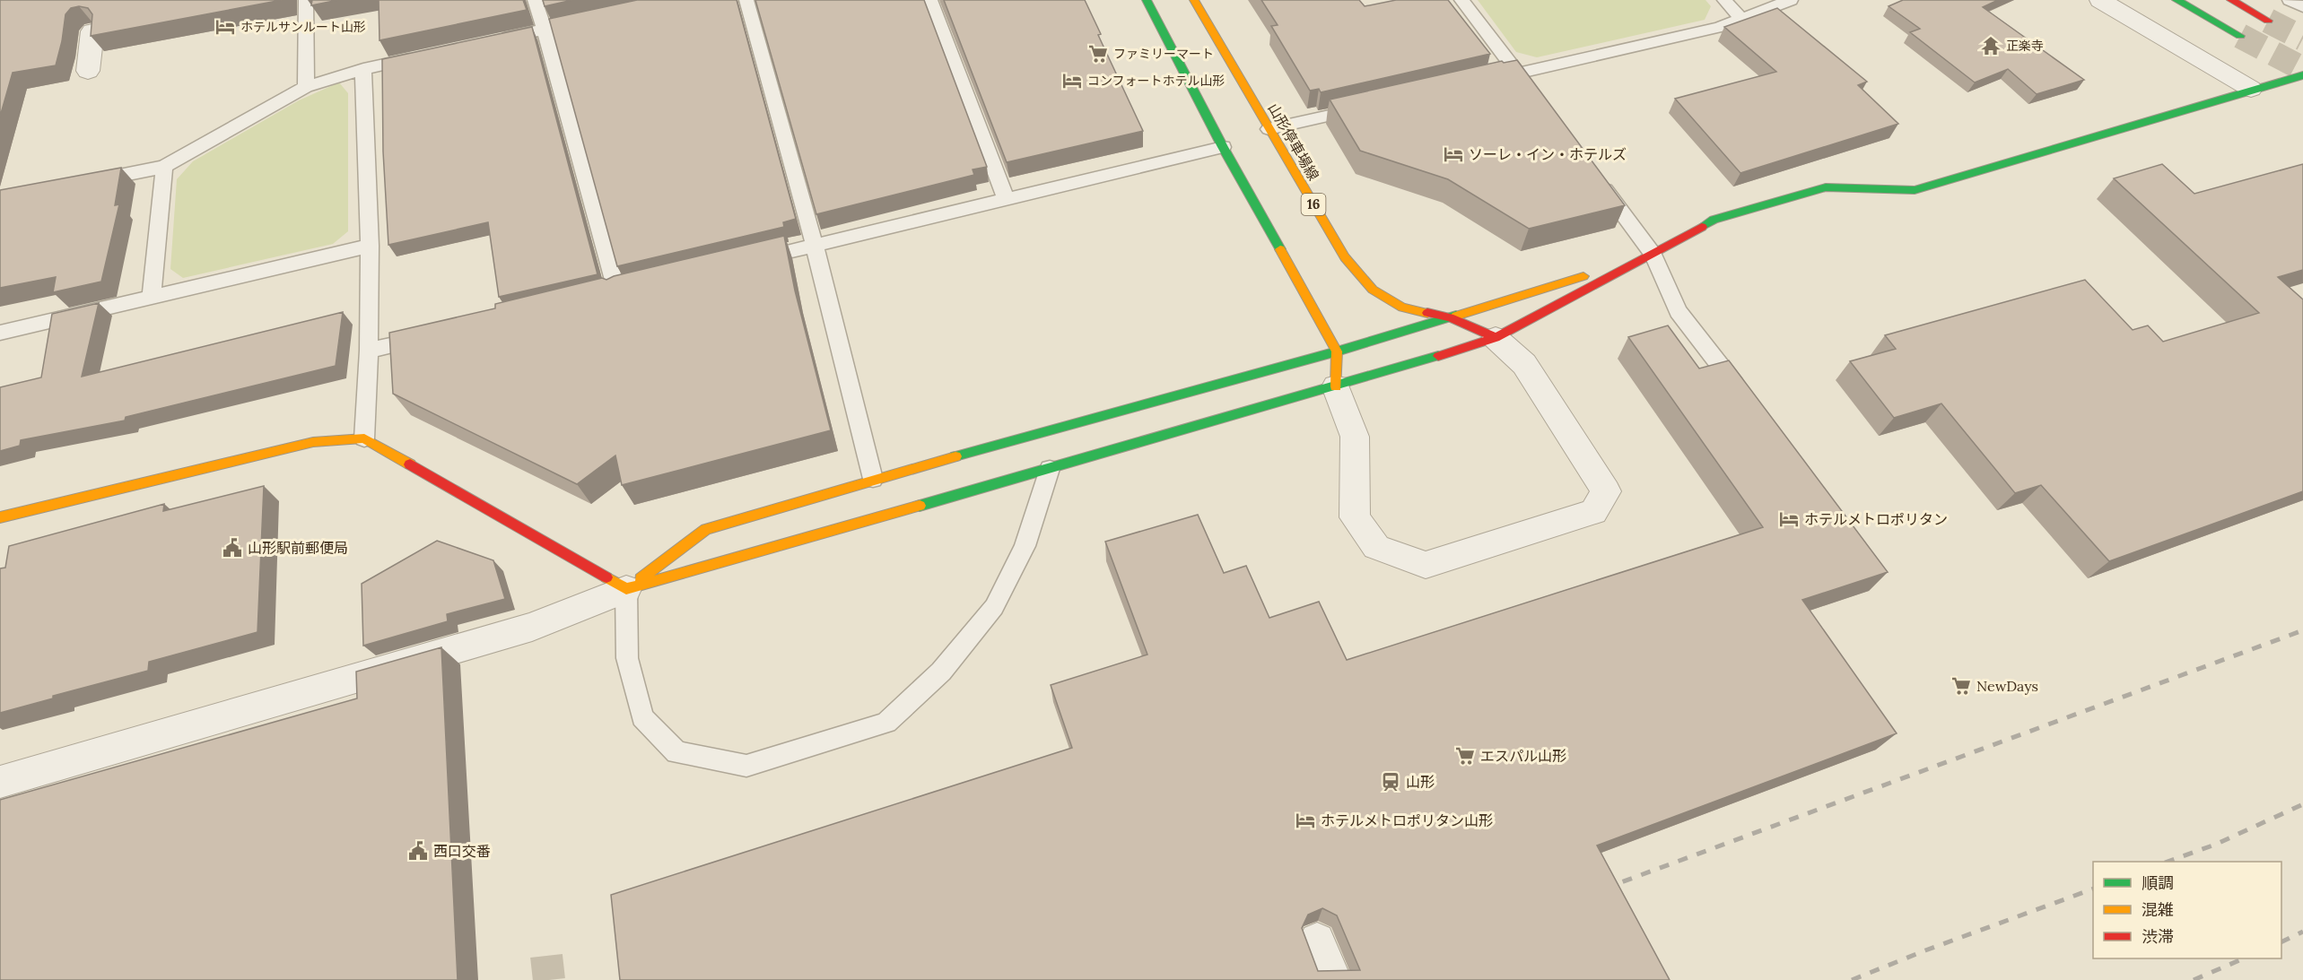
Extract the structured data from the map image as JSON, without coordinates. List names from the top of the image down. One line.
{"streets":{"street":["山形停車場線","16"]},"places":{"hotel":["ホテルサンルート山形","コンフォートホテル山形","ソーレ・イン・ホテルズ","ホテルメトロポリタン","ホテルメトロポリタン山形"],"temple":["正楽寺"],"supermarket":["ファミリーマート","NewDays","エスパル山形"],"public building":["山形駅前郵便局","西口交番"],"station":["山形"]},"legend":["順調","混雑","渋滞"]}
